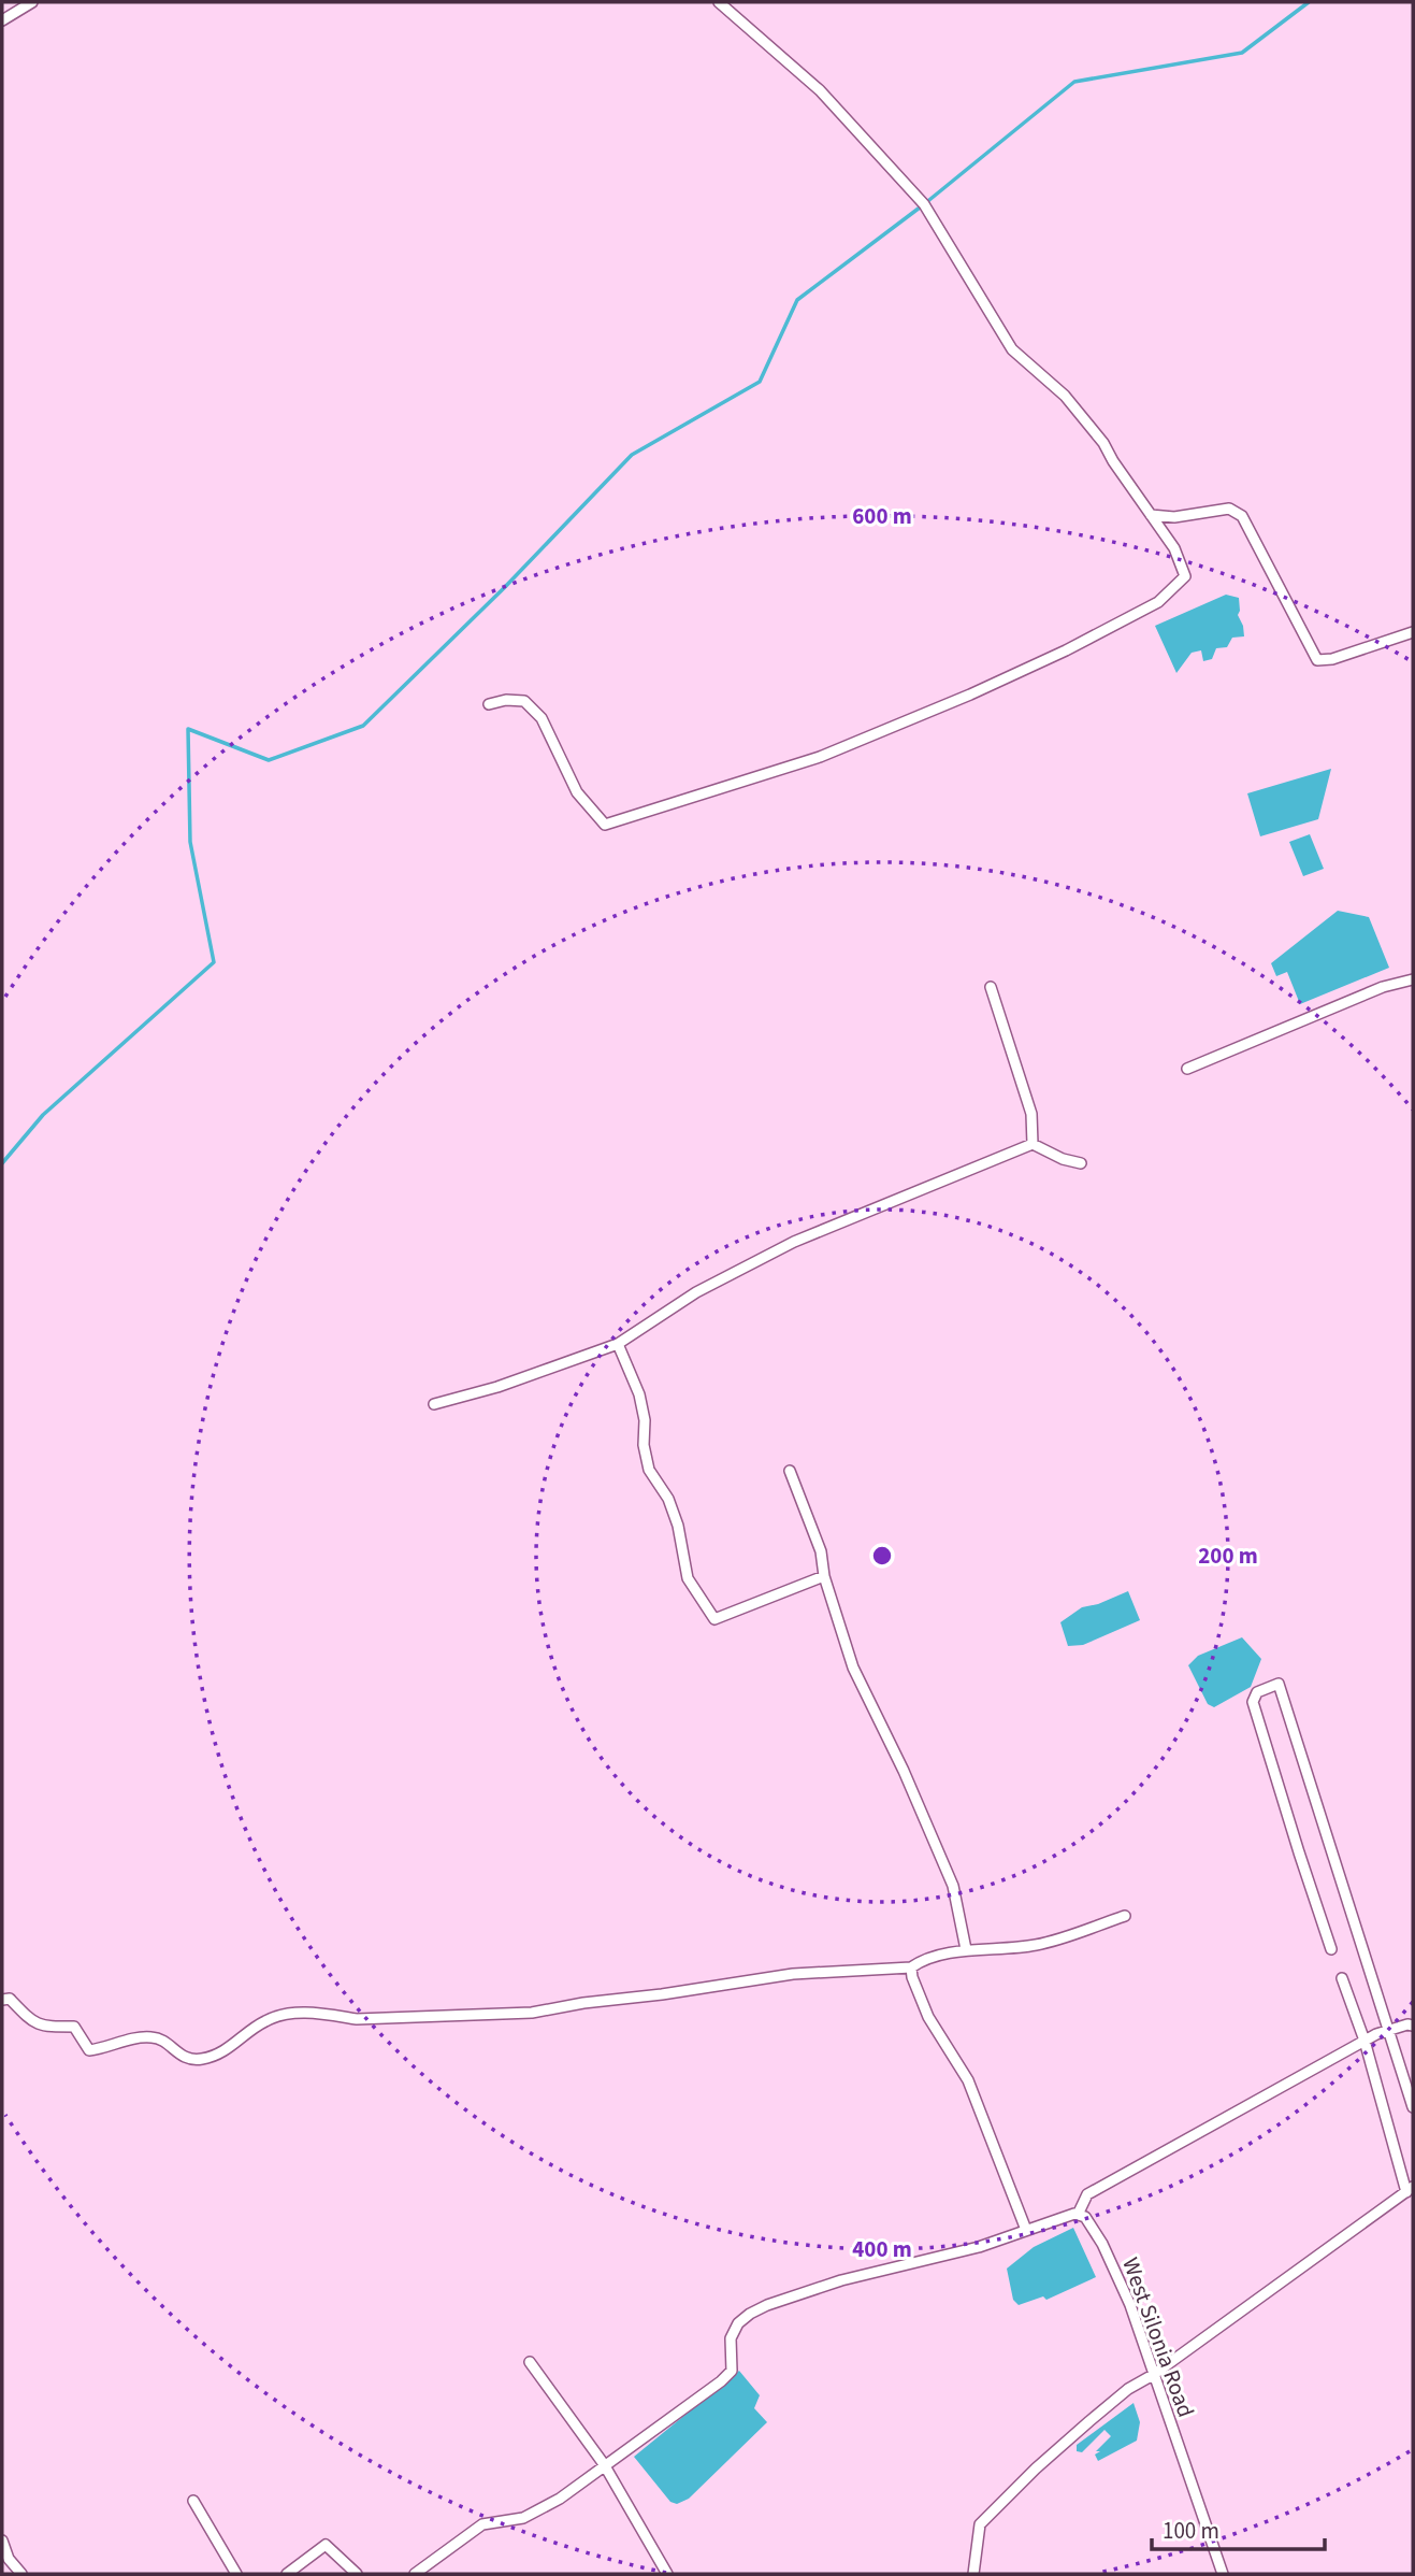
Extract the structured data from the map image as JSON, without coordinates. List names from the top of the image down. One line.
{"streets":{"street":["West Silonia Road"]},"scale_bar":"100 m","rings":["600 m","200 m","400 m"]}
